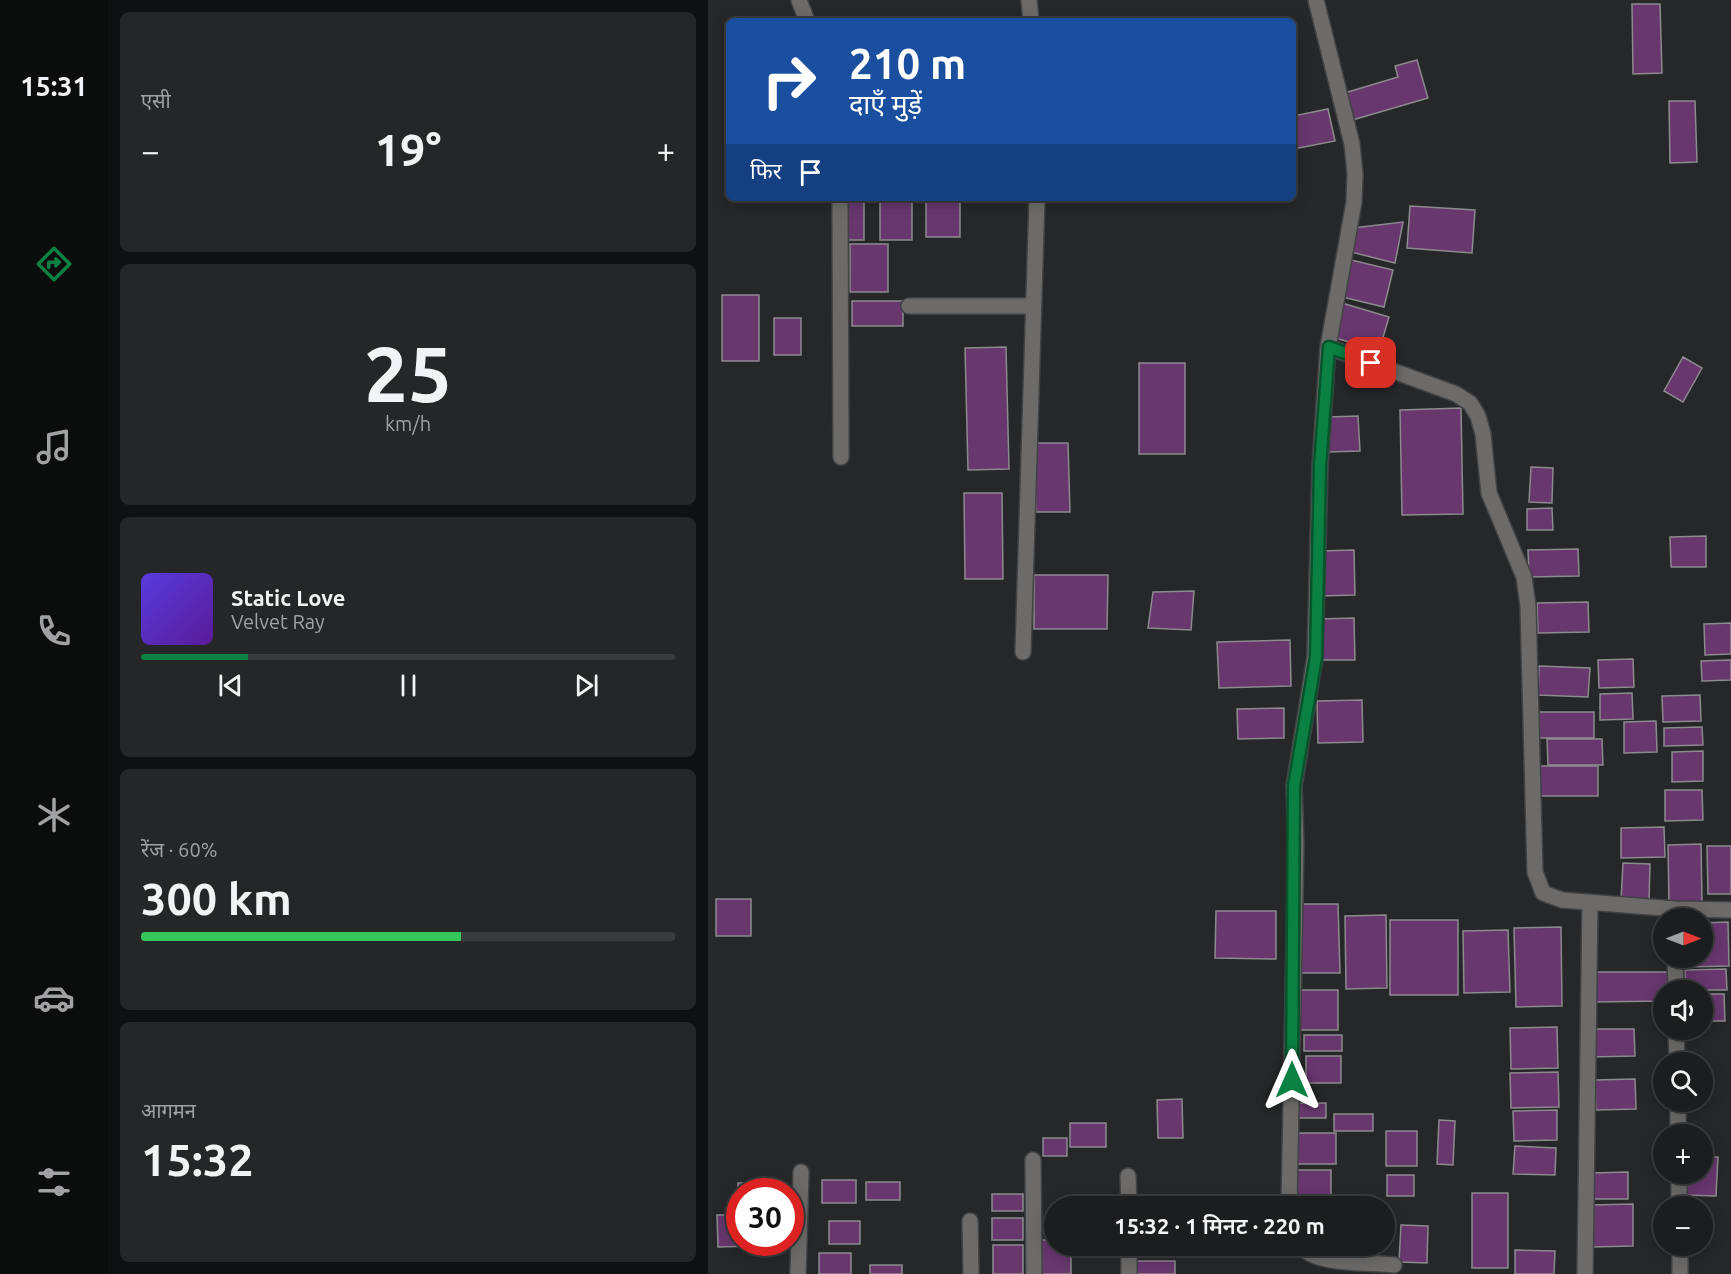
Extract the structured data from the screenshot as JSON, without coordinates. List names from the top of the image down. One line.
{"north":"right","page":{"tabs":"15:31","tile":["एसी",["25","km/h"],["रेंज · 60%","300 km"],["आगमन","15:32"]],"turn":["210 m","दाएँ मुड़ें"],"heat":["−","19°","+"],"then":"फिर","song":["Static Love","Velvet Ray"],"map_buttons":["+","−"],"limit":"30","trip":"15:32 · 1 मिनट · 220 m"}}
